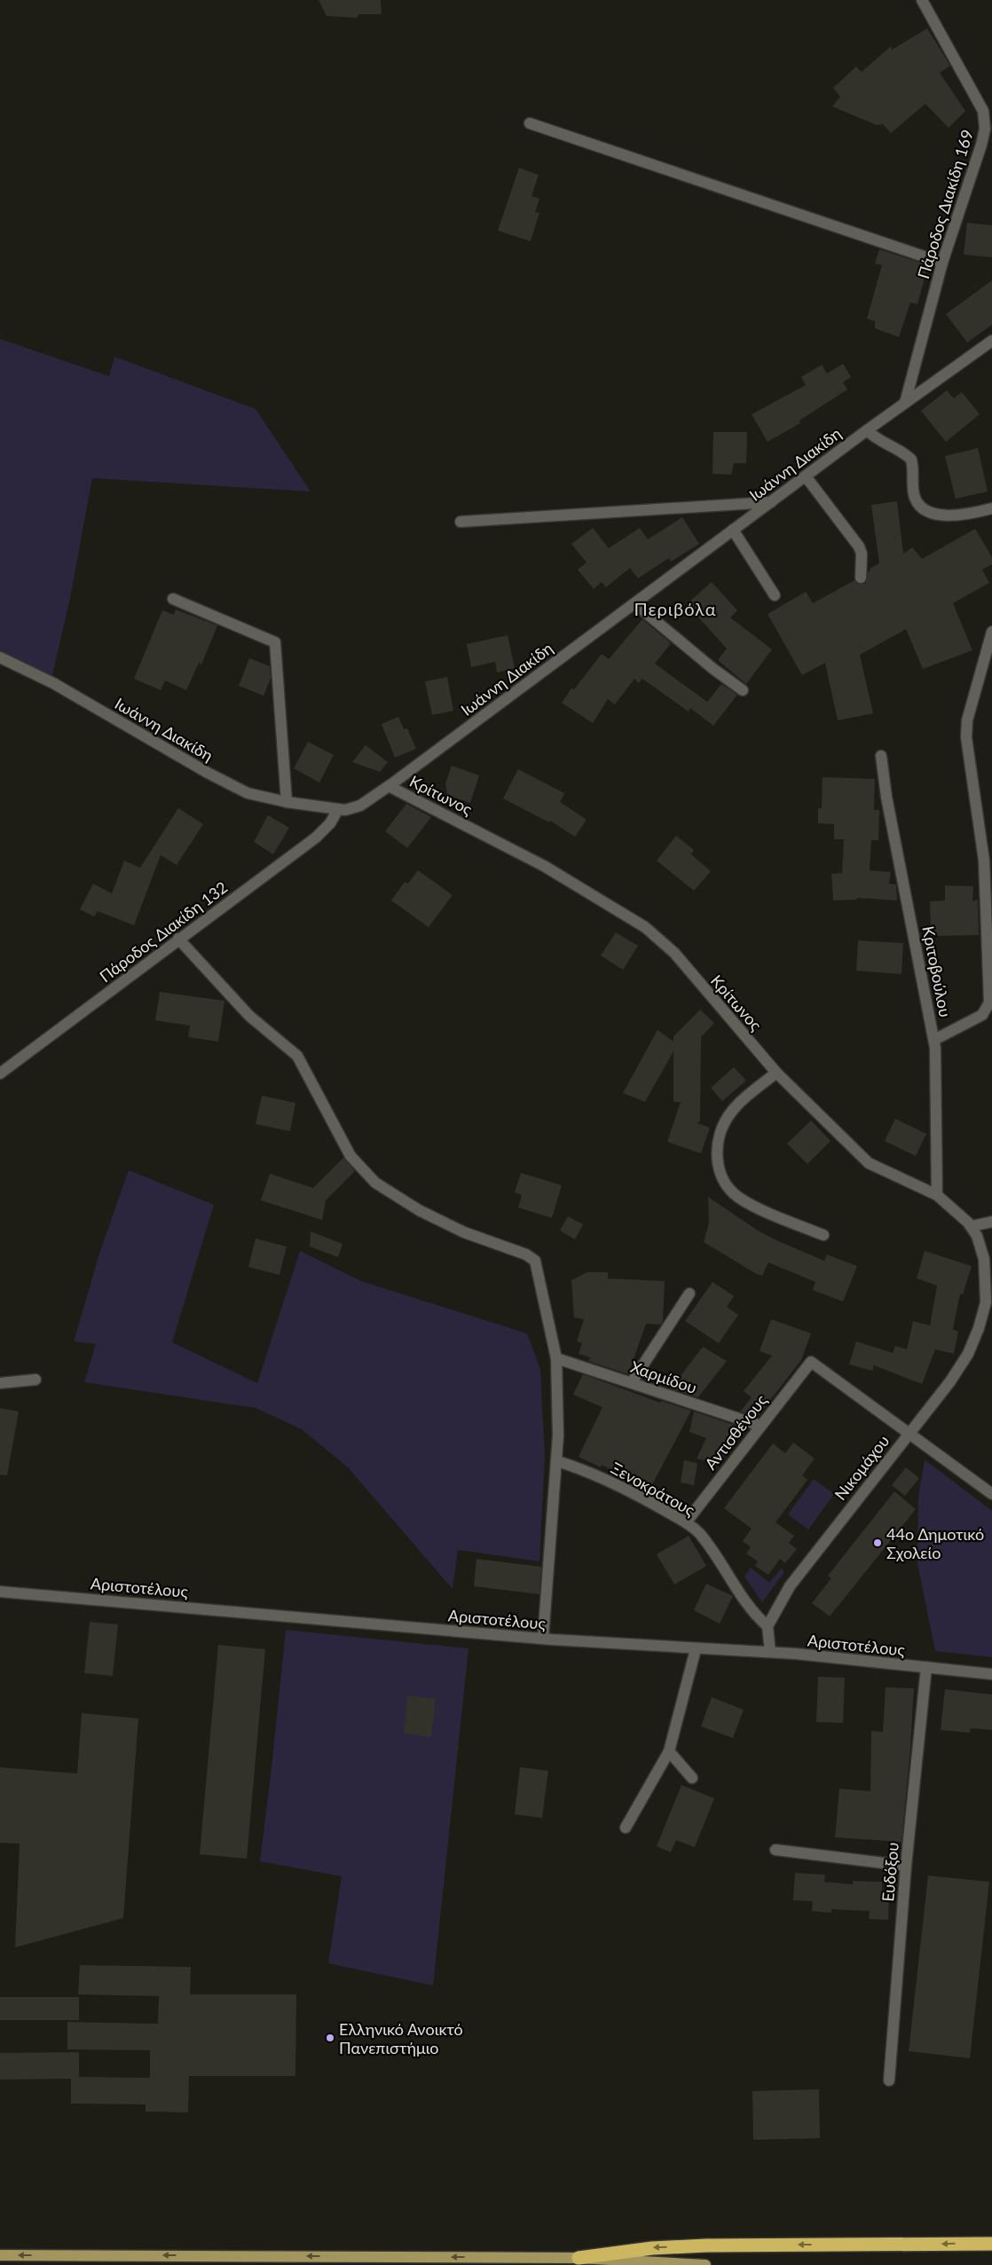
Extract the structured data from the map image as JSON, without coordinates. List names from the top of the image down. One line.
{"streets":{"street":["Πάροδος Διακίδη 169","Ιωάννη Διακίδη","Κρίτωνος","Πάροδος Διακίδη 132","Κριτοβούλου","Χαρμίδου","Αντισθένους","Νικομάχου","Ξενοκράτους","Αριστοτέλους","Ευδόξου"]},"crossings":[["Πάροδος Διακίδη 169","Ιωάννη Διακίδη"],["Ιωάννη Διακίδη","Κρίτωνος"],["Ιωάννη Διακίδη","Πάροδος Διακίδη 132"],["Κρίτωνος","Κριτοβούλου"],["Κρίτωνος","Νικομάχου"],["Χαρμίδου","Αντισθένους"],["Αντισθένους","Νικομάχου"],["Αντισθένους","Ξενοκράτους"],["Νικομάχου","Ξενοκράτους"],["Αριστοτέλους","Ευδόξου"]],"districts":["Περιβόλα"],"places":["44ο Δημοτικό Σχολείο","Ελληνικό Ανοικτό Πανεπιστήμιο"]}
